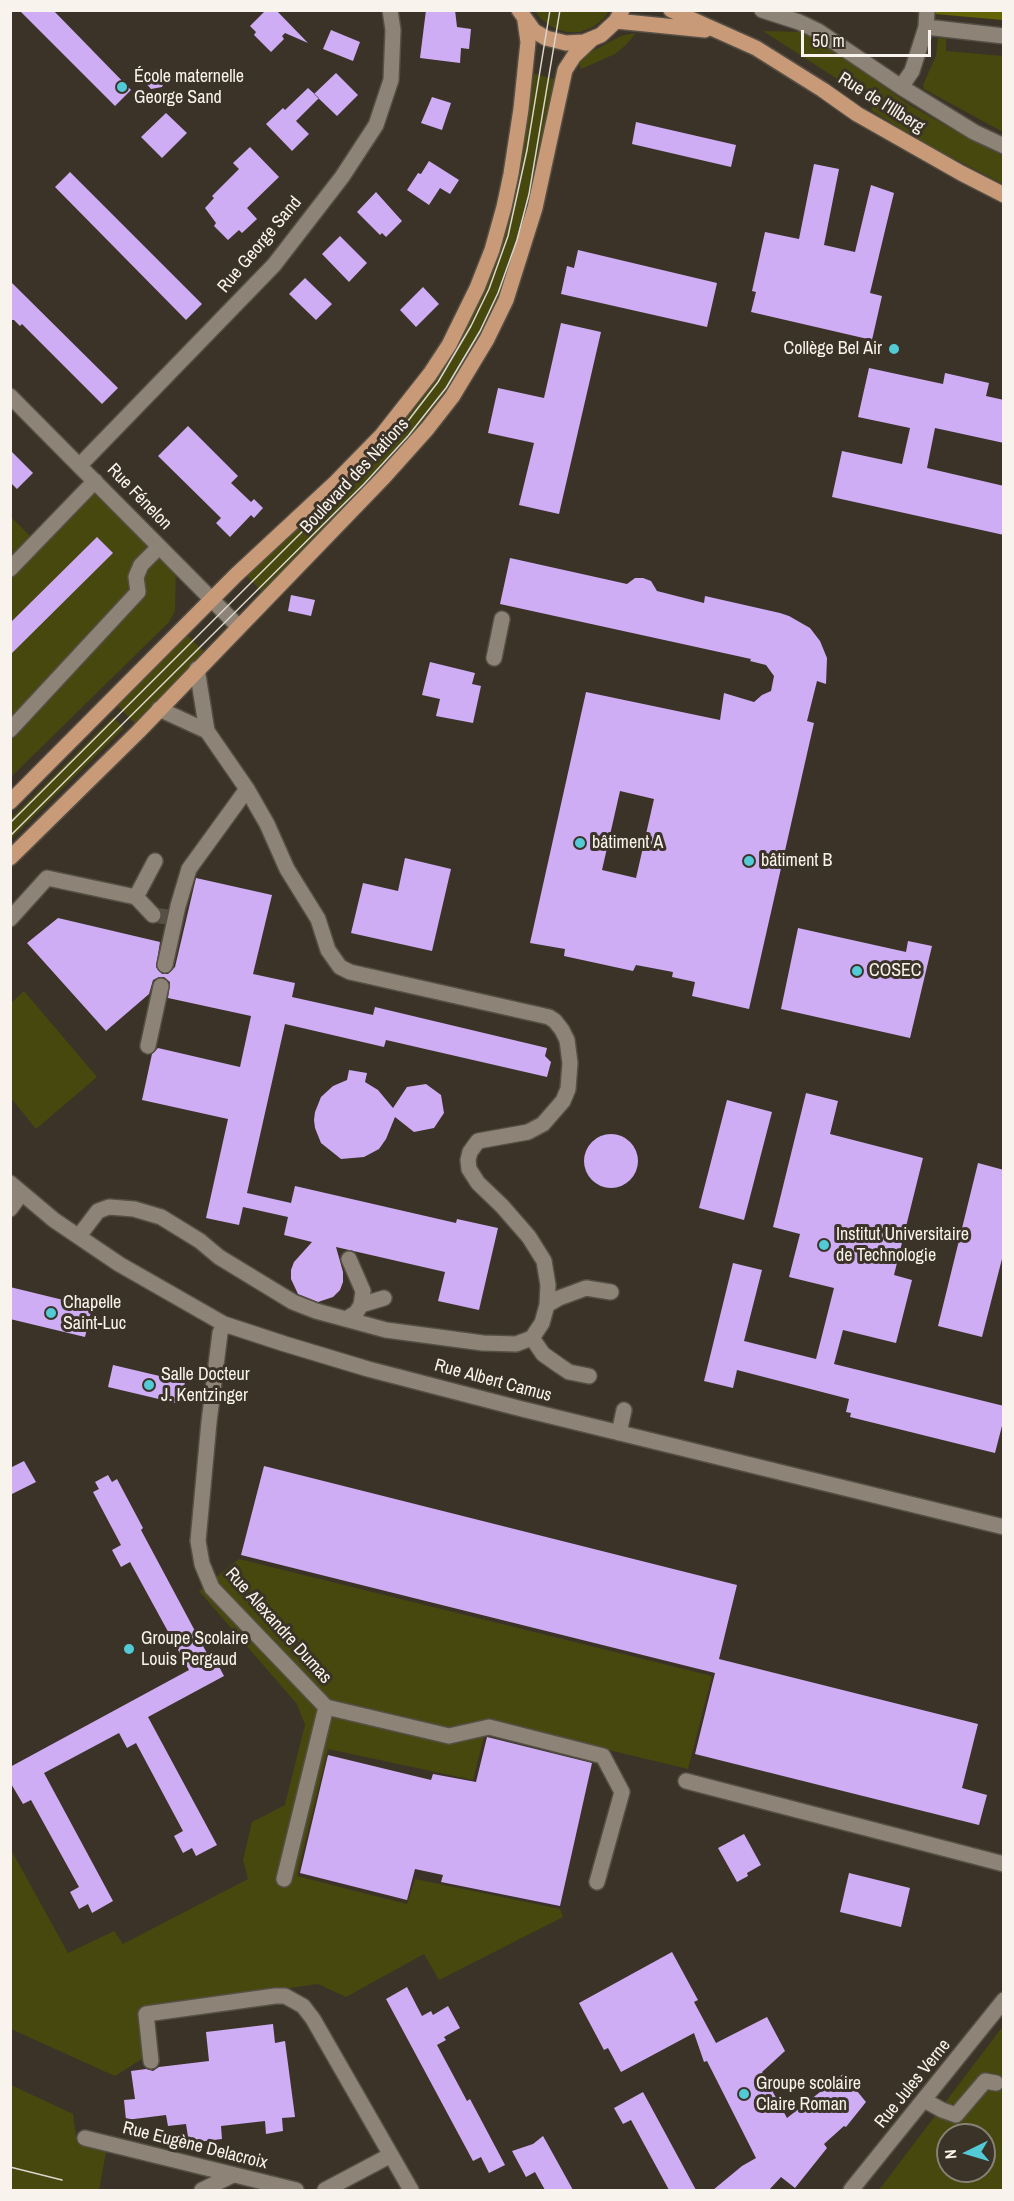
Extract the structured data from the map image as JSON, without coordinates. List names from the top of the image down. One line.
{"streets":{"main road":["Rue de l'Illberg","Boulevard des Nations"],"street":["Rue George Sand","Rue Fénelon","Rue Albert Camus","Rue Alexandre Dumas","Rue Jules Verne","Rue Eugène Delacroix"]},"crossings":[["Rue de l'Illberg","Boulevard des Nations"],["Rue George Sand","Rue Fénelon"],["Boulevard des Nations","Rue Fénelon"],["Rue Albert Camus","Rue Alexandre Dumas"]],"places":["École maternelle George Sand","Collège Bel Air","bâtiment A","bâtiment B","COSEC","Institut Universitaire de Technologie","Chapelle Saint-Luc","Salle Docteur J. Kentzinger","Groupe Scolaire Louis Pergaud","Groupe scolaire Claire Roman"],"scale_bar":"50 m","north":"left"}
